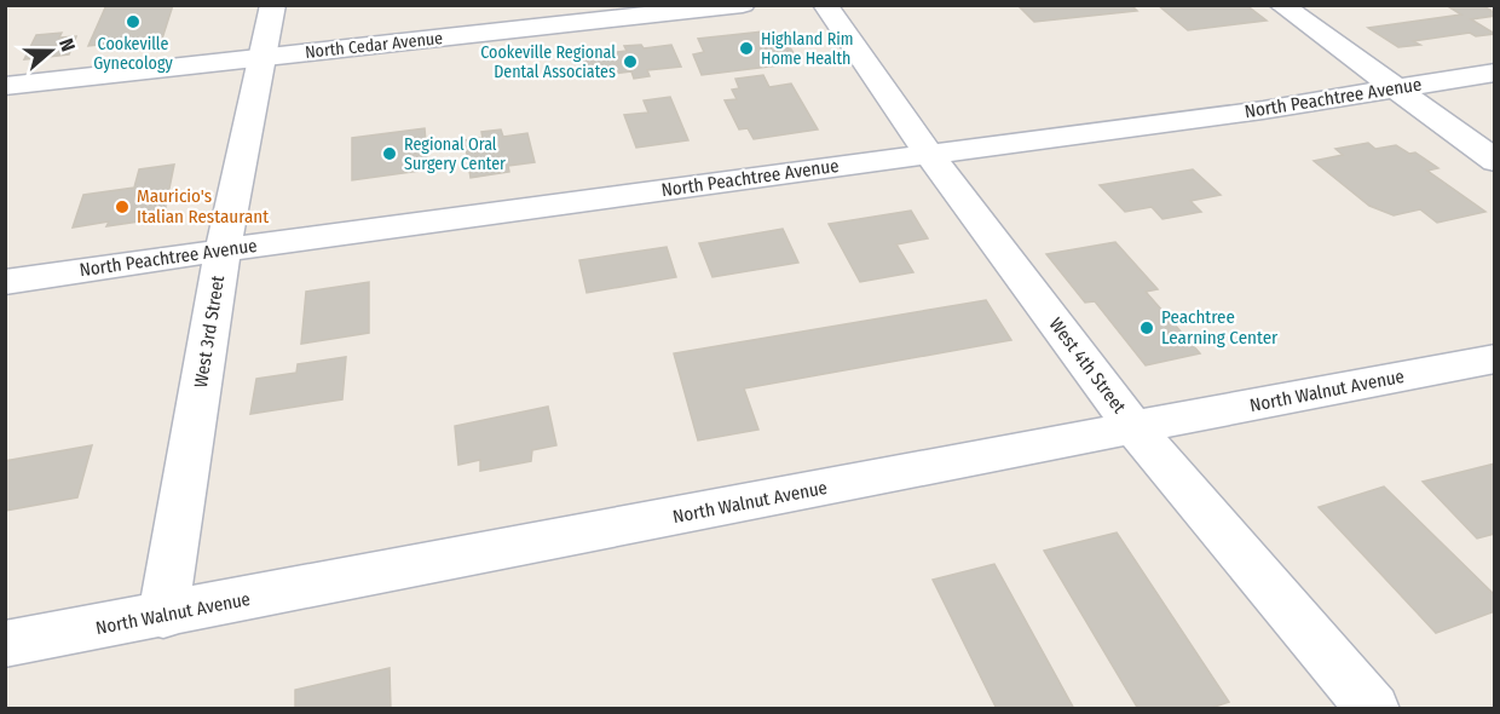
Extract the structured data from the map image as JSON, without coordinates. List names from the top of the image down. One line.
{"streets":{"street":["North Cedar Avenue","North Peachtree Avenue","West 3rd Street","West 4th Street","North Walnut Avenue"]},"crossings":[["North Cedar Avenue","West 3rd Street"],["North Peachtree Avenue","West 3rd Street"],["North Peachtree Avenue","West 4th Street"],["West 3rd Street","North Walnut Avenue"],["West 4th Street","North Walnut Avenue"]],"places":["Cookeville Gynecology","Highland Rim Home Health","Cookeville Regional Dental Associates","Regional Oral Surgery Center","Mauricio's Italian Restaurant","Peachtree Learning Center"],"north":"right"}
